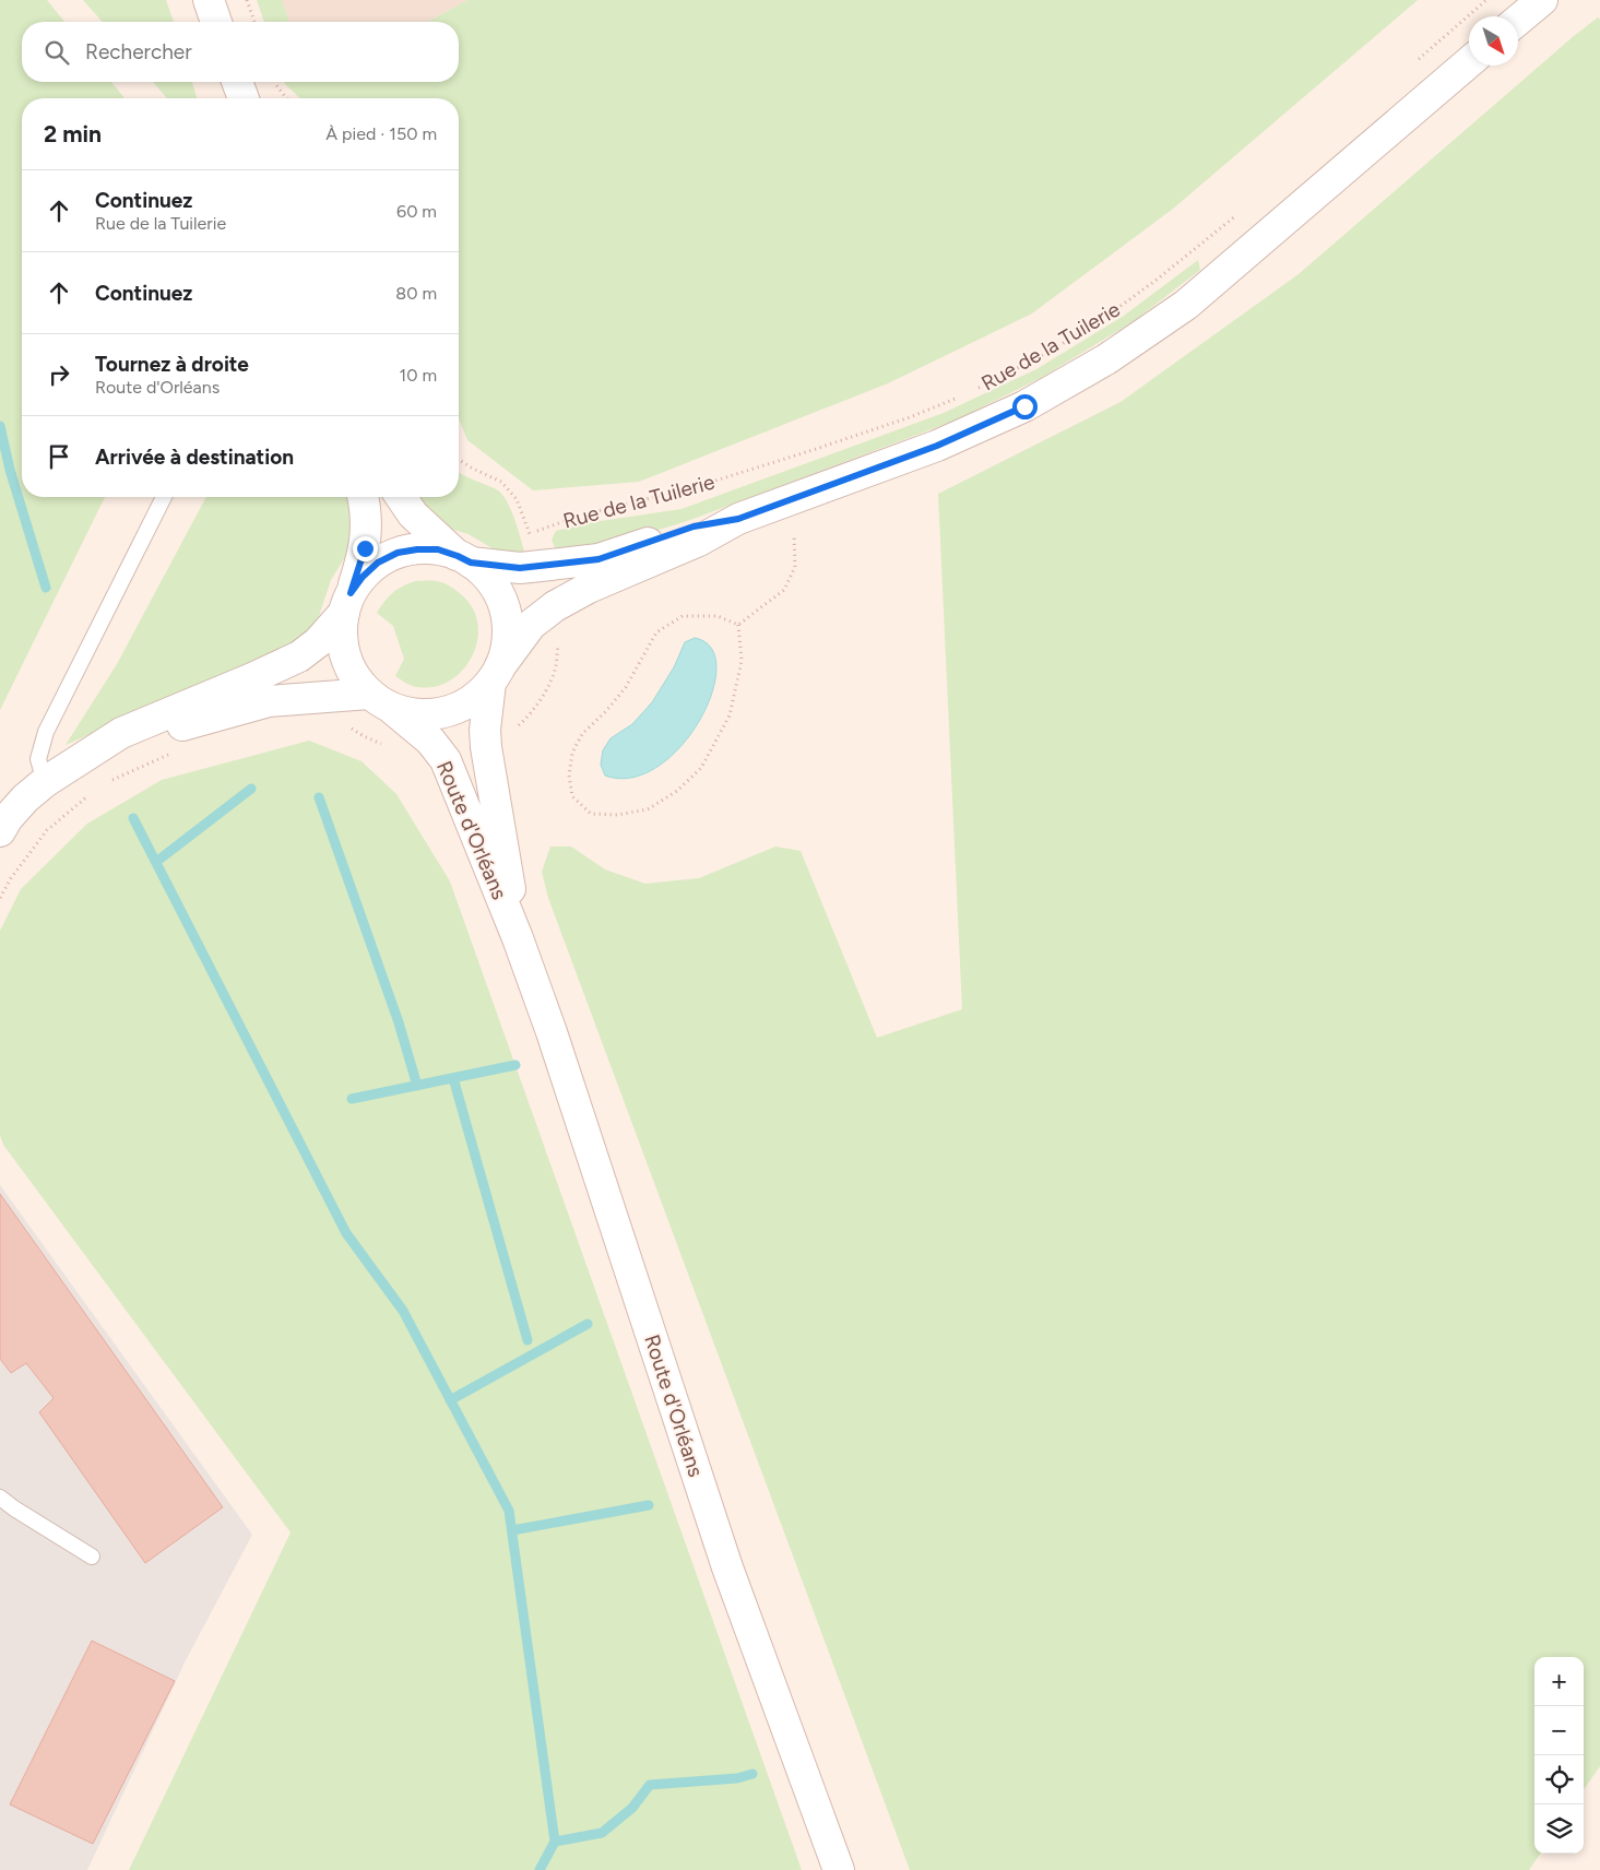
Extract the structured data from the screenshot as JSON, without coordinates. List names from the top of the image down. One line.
{"streets":{"main road":["Rue de la Tuilerie","Route d'Orléans"]},"north":"bottom right","page":{"search":"Rechercher","heading":["2 min","À pied · 150 m"],"list":[["Continuez","Rue de la Tuilerie","60 m"],["Continuez","80 m"],["Tournez à droite","Route d'Orléans","10 m"],"Arrivée à destination"],"map_buttons":["+","−"]}}
